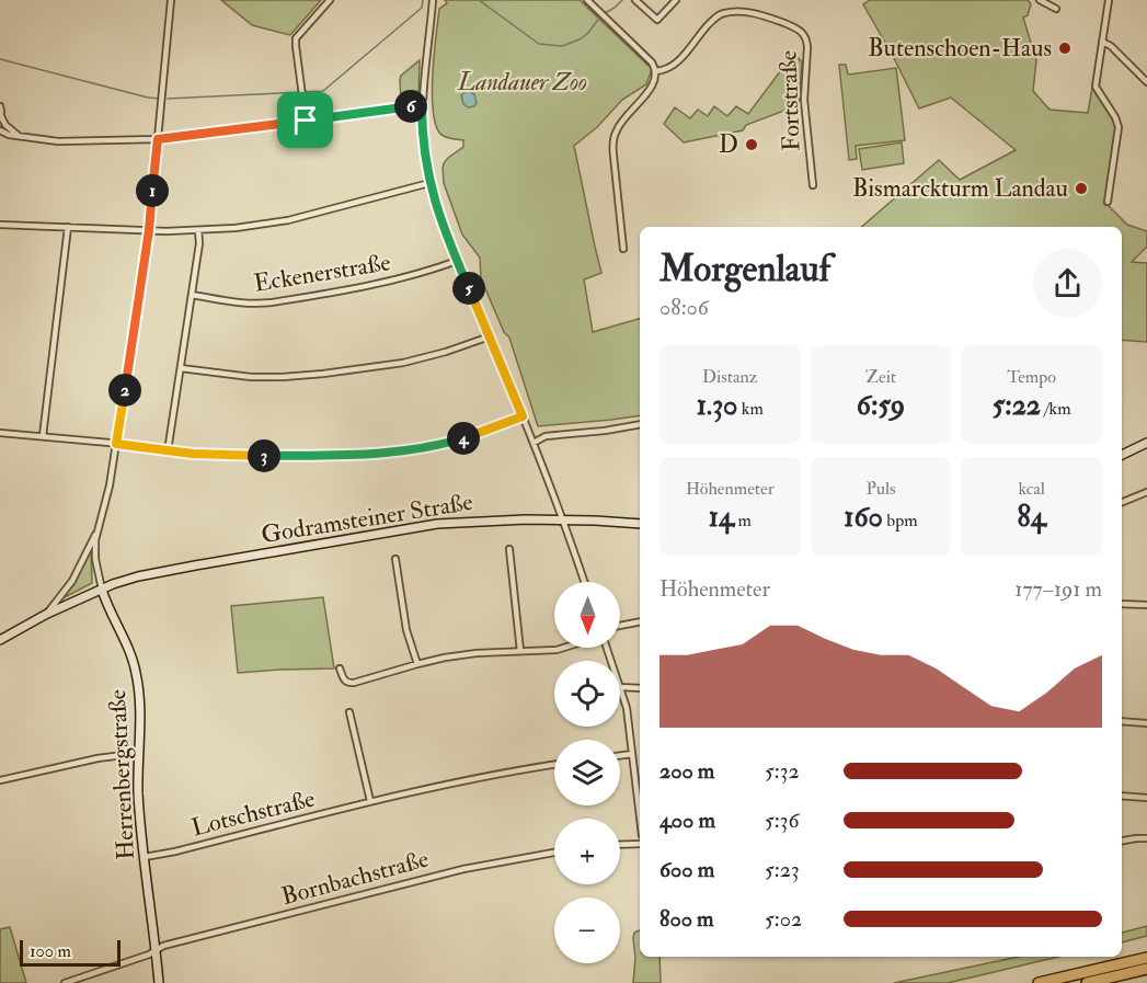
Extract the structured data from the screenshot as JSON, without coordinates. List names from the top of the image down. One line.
{"streets":{"street":["Fortstraße","Eckenerstraße","Godramsteiner Straße","Herrenbergstraße","Lotschstraße","Bornbachstraße"]},"crossings":[["Godramsteiner Straße","Herrenbergstraße"],["Herrenbergstraße","Lotschstraße"],["Herrenbergstraße","Bornbachstraße"]],"parks":["Landauer Zoo"],"places":["Butenschoen-Haus","D","Bismarckturm Landau"],"scale_bar":"100 m","north":"bottom","page":{"pins":["6","1","5","2","4","3"],"heading":["Morgenlauf","08:06"],"stats":[["Distanz","1.30 km"],["Zeit","6:59"],["Tempo","5:22 /km"],["Höhenmeter","14 m"],["Puls","160 bpm"],["kcal","84"]],"chart":["Höhenmeter","177–191 m"],"map_buttons":["+","−"],"list":[{"name":"200 m","note":"5:32"},{"name":"400 m","note":"5:36"},{"name":"600 m","note":"5:23"},{"name":"800 m","note":"5:02"}],"scale":"100 m"}}
